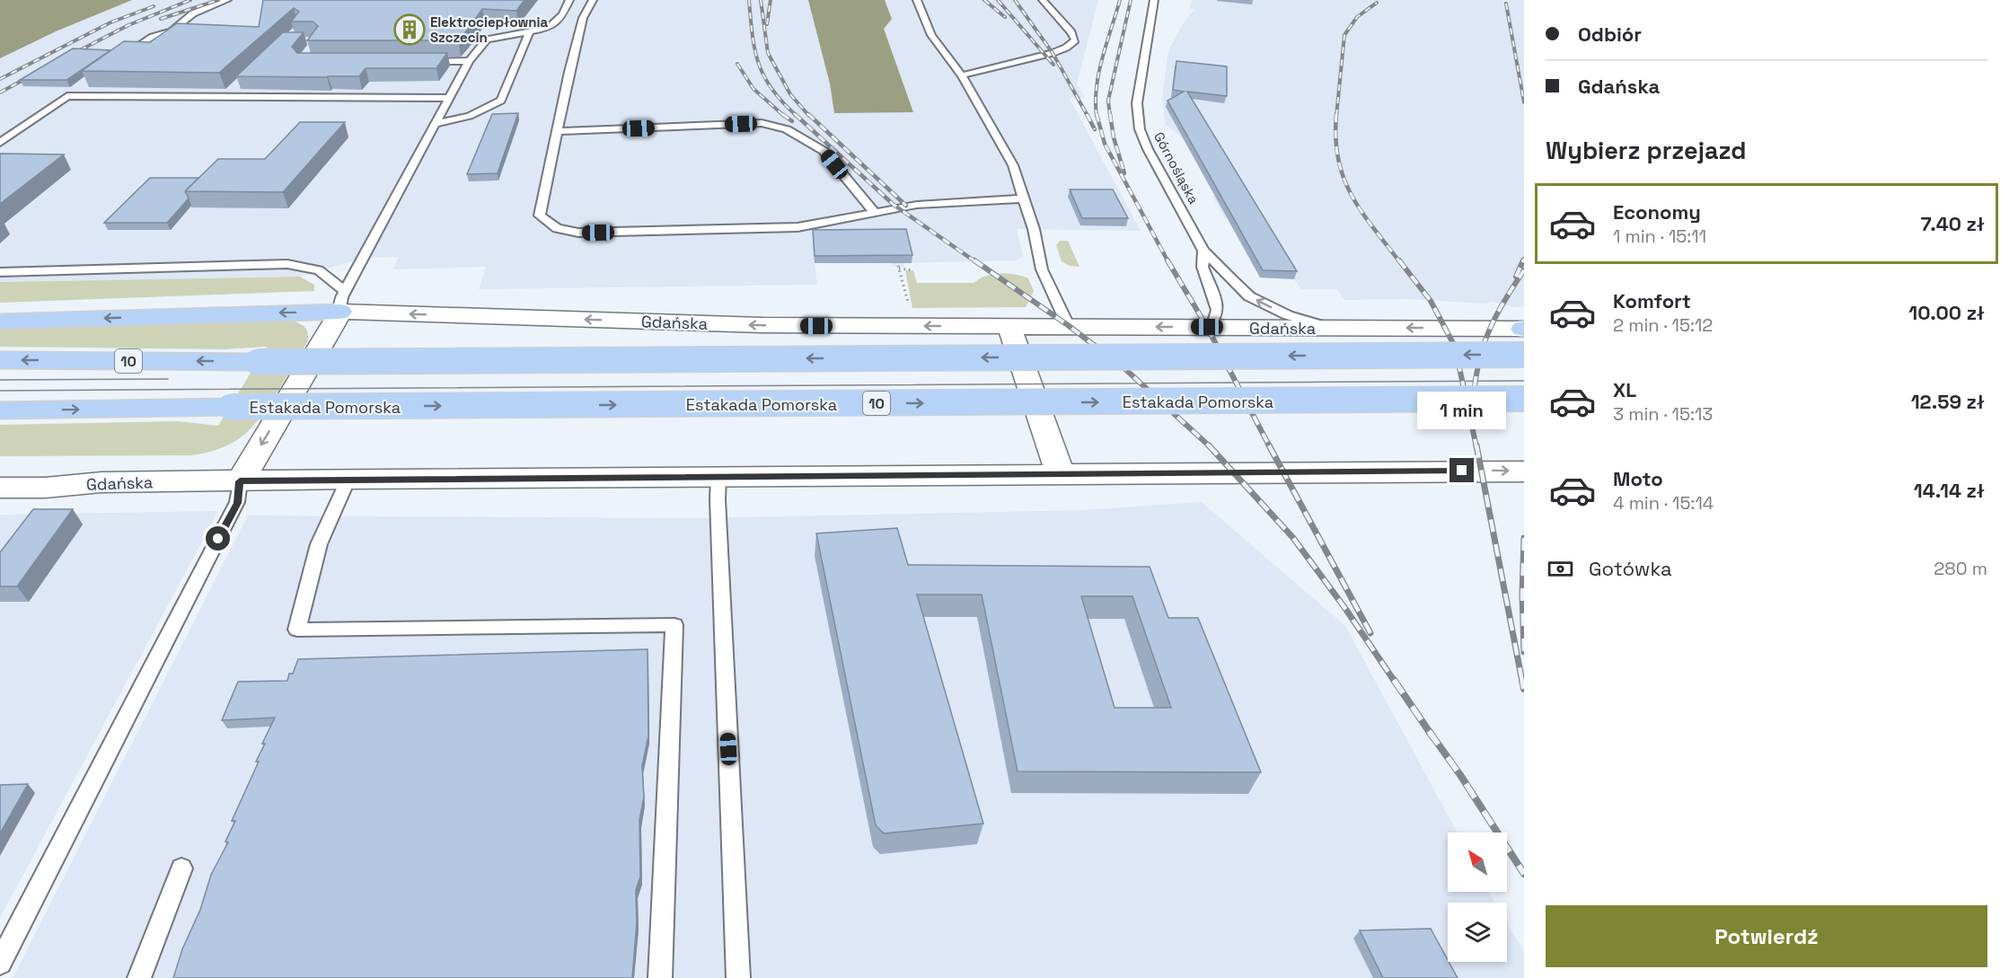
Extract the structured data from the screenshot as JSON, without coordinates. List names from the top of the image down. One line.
{"streets":{"main road":["10","Estakada Pomorska"],"street":["Gdańska"],"lane":["Górnośląska"]},"crossings":[["Górnośląska","Gdańska"]],"places":{"building":["Elektrociepłownia Szczecin"]},"north":"top left","page":{"banner":["Odbiór","Gdańska"],"heading":"Wybierz przejazd","list":[{"name":"Economy","note":"1 min · 15:11","value":"7.40 zł"},{"name":"Komfort","note":"2 min · 15:12","value":"10.00 zł"},{"name":"XL","note":"3 min · 15:13","value":"12.59 zł"},{"name":"Moto","note":"4 min · 15:14","value":"14.14 zł"}],"bubble":"1 min","pay":["Gotówka","280 m"],"buttons":"Potwierdź"}}
